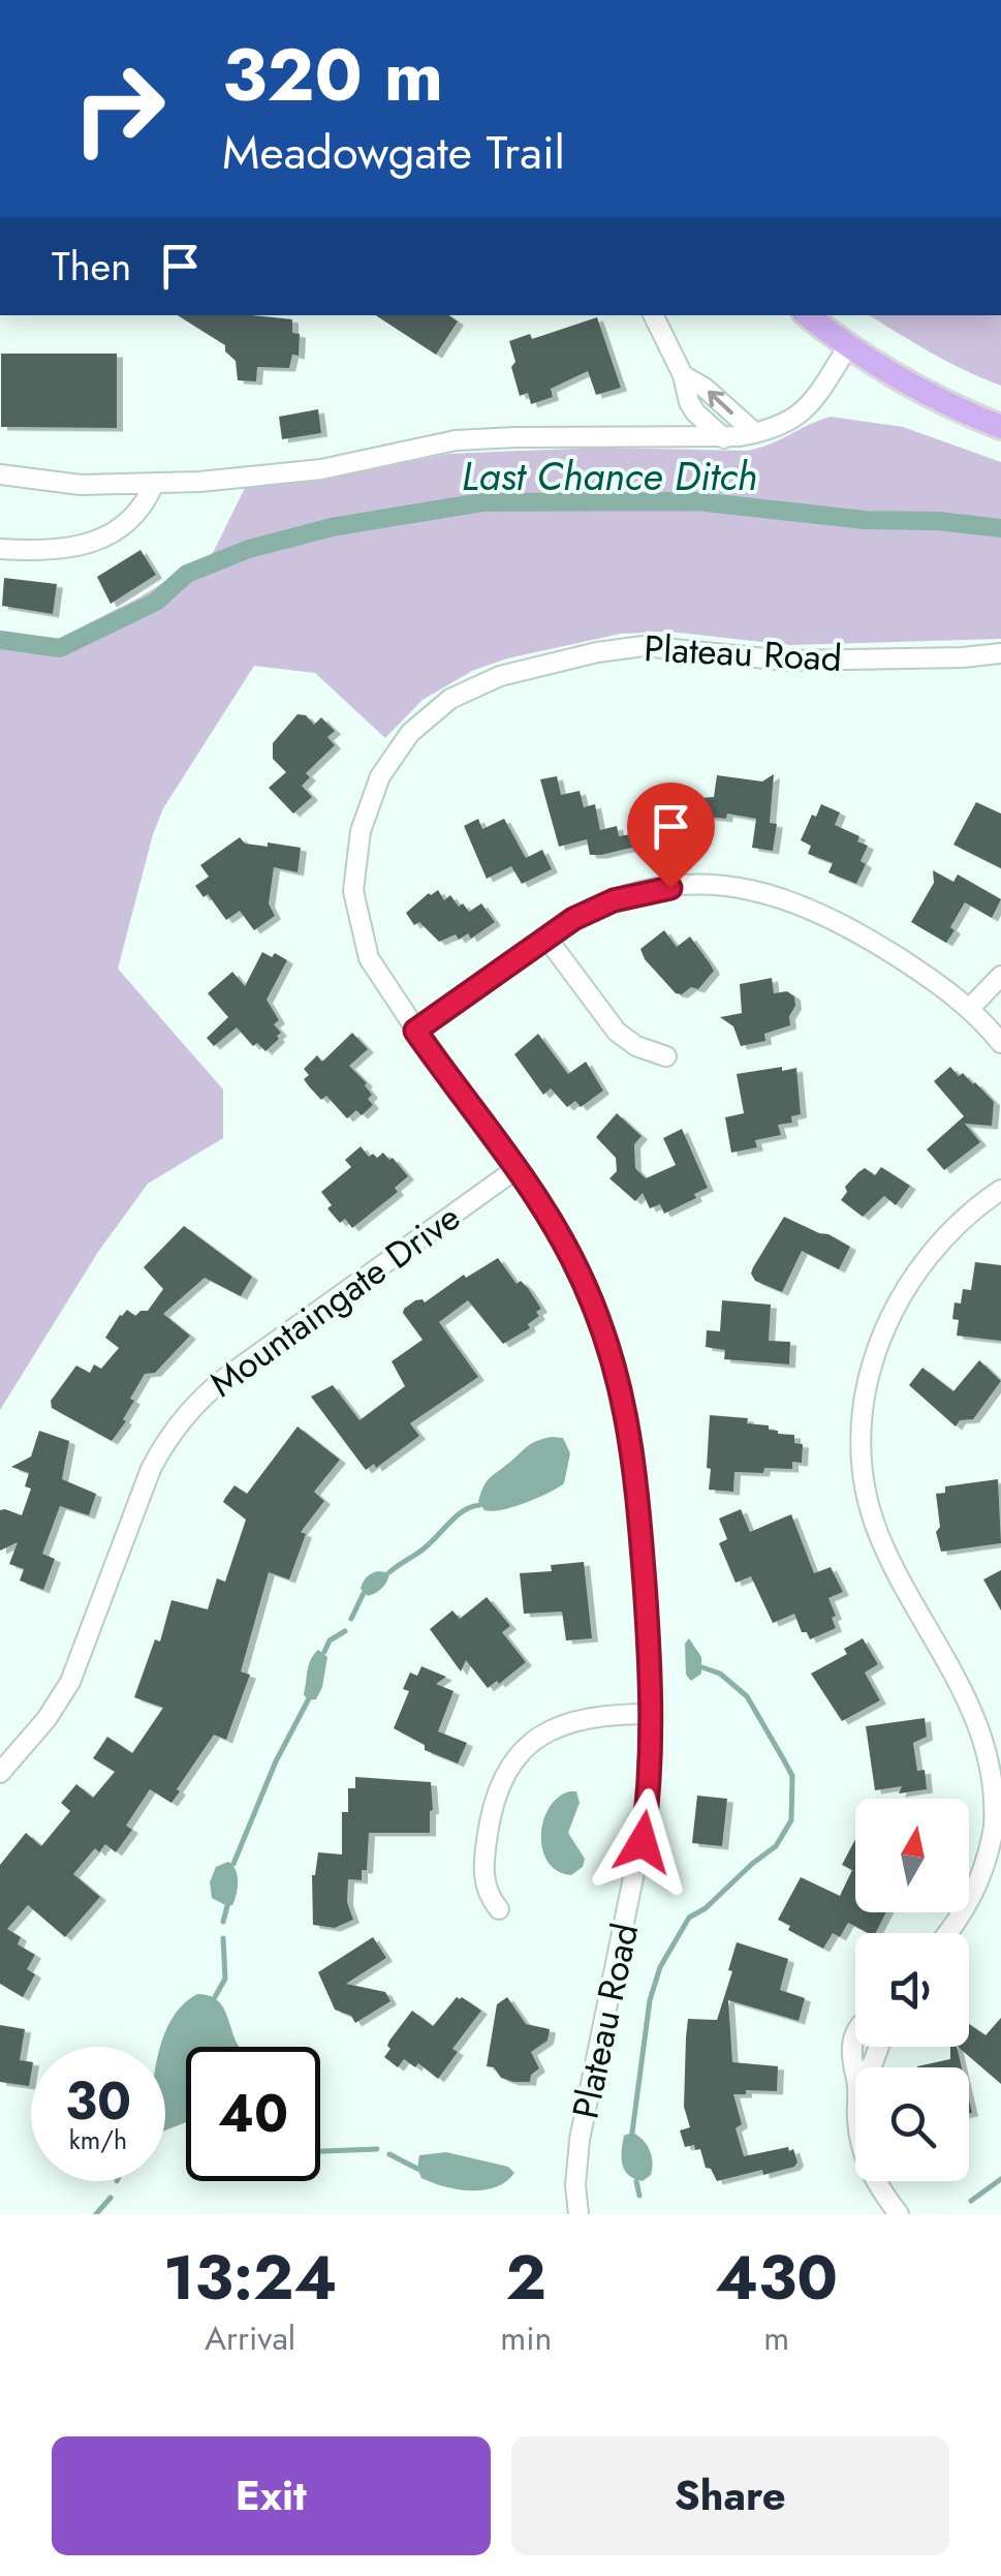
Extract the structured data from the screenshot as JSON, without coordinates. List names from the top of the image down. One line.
{"streets":{"street":["Plateau Road","Mountaingate Drive"]},"crossings":[["Plateau Road","Mountaingate Drive"]],"water":["Last Chance Ditch"],"north":"top","page":{"turn":["320 m","Meadowgate Trail"],"then":"Then","speed":"30 km/h","limit":"40","eta":["13:24","Arrival","2","min","430","m"],"buttons":["Exit","Share"]}}
